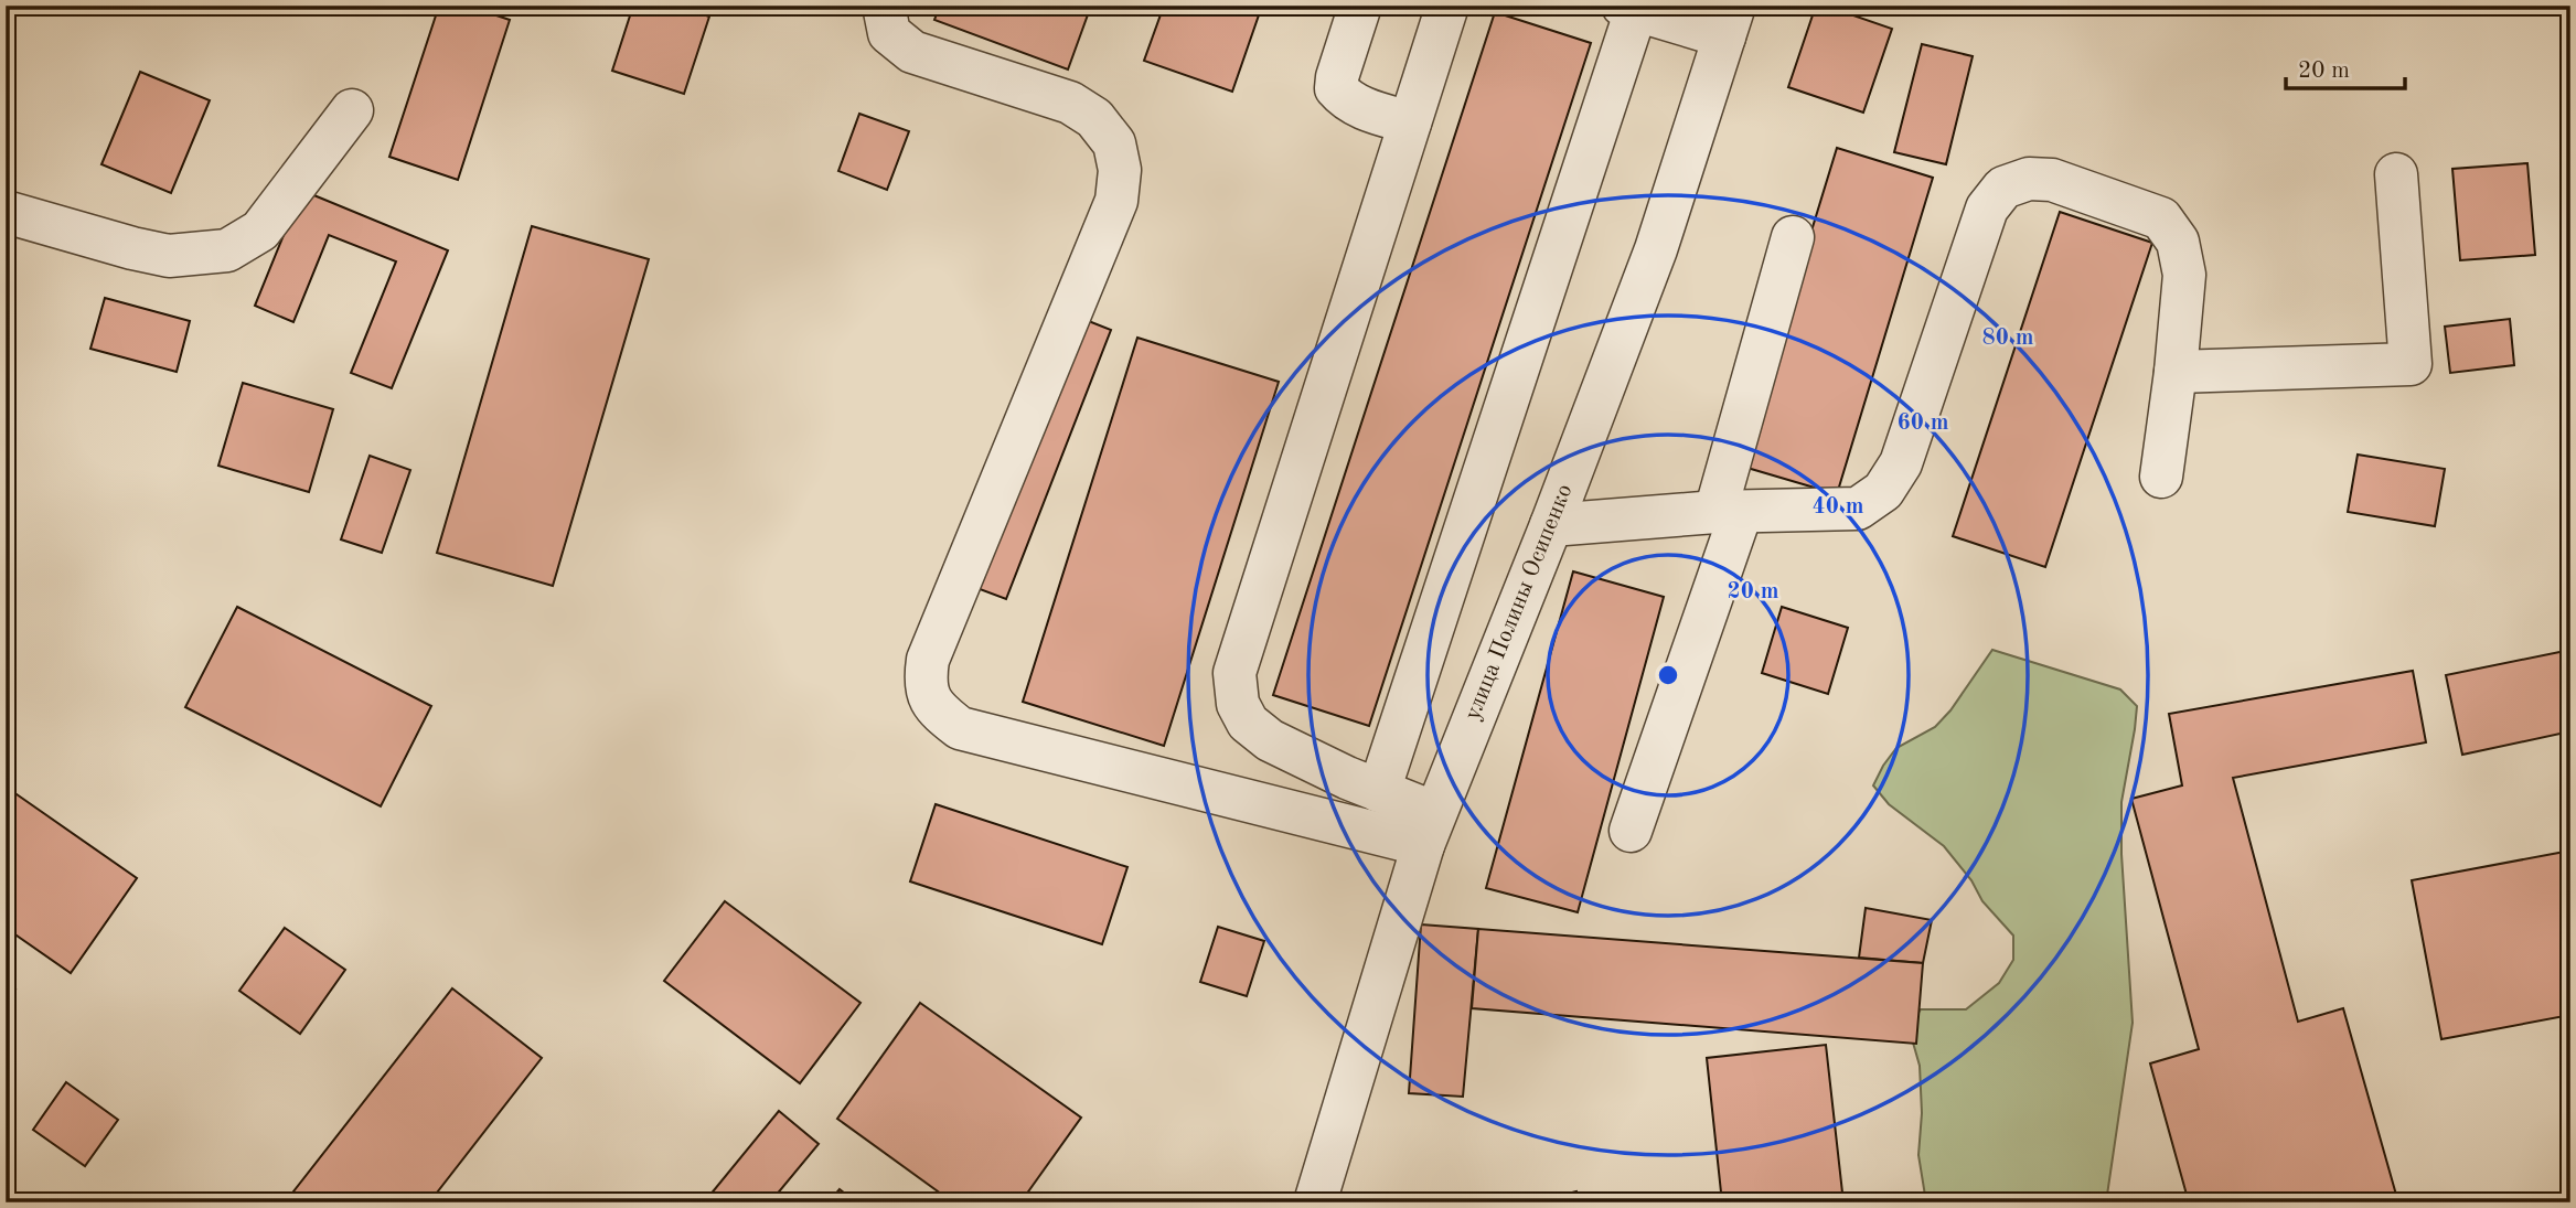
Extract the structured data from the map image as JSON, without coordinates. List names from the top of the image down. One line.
{"streets":{"street":["улица Полины Осипенко"]},"scale_bar":"20 m","rings":["80 m","60 m","40 m","20 m"]}
